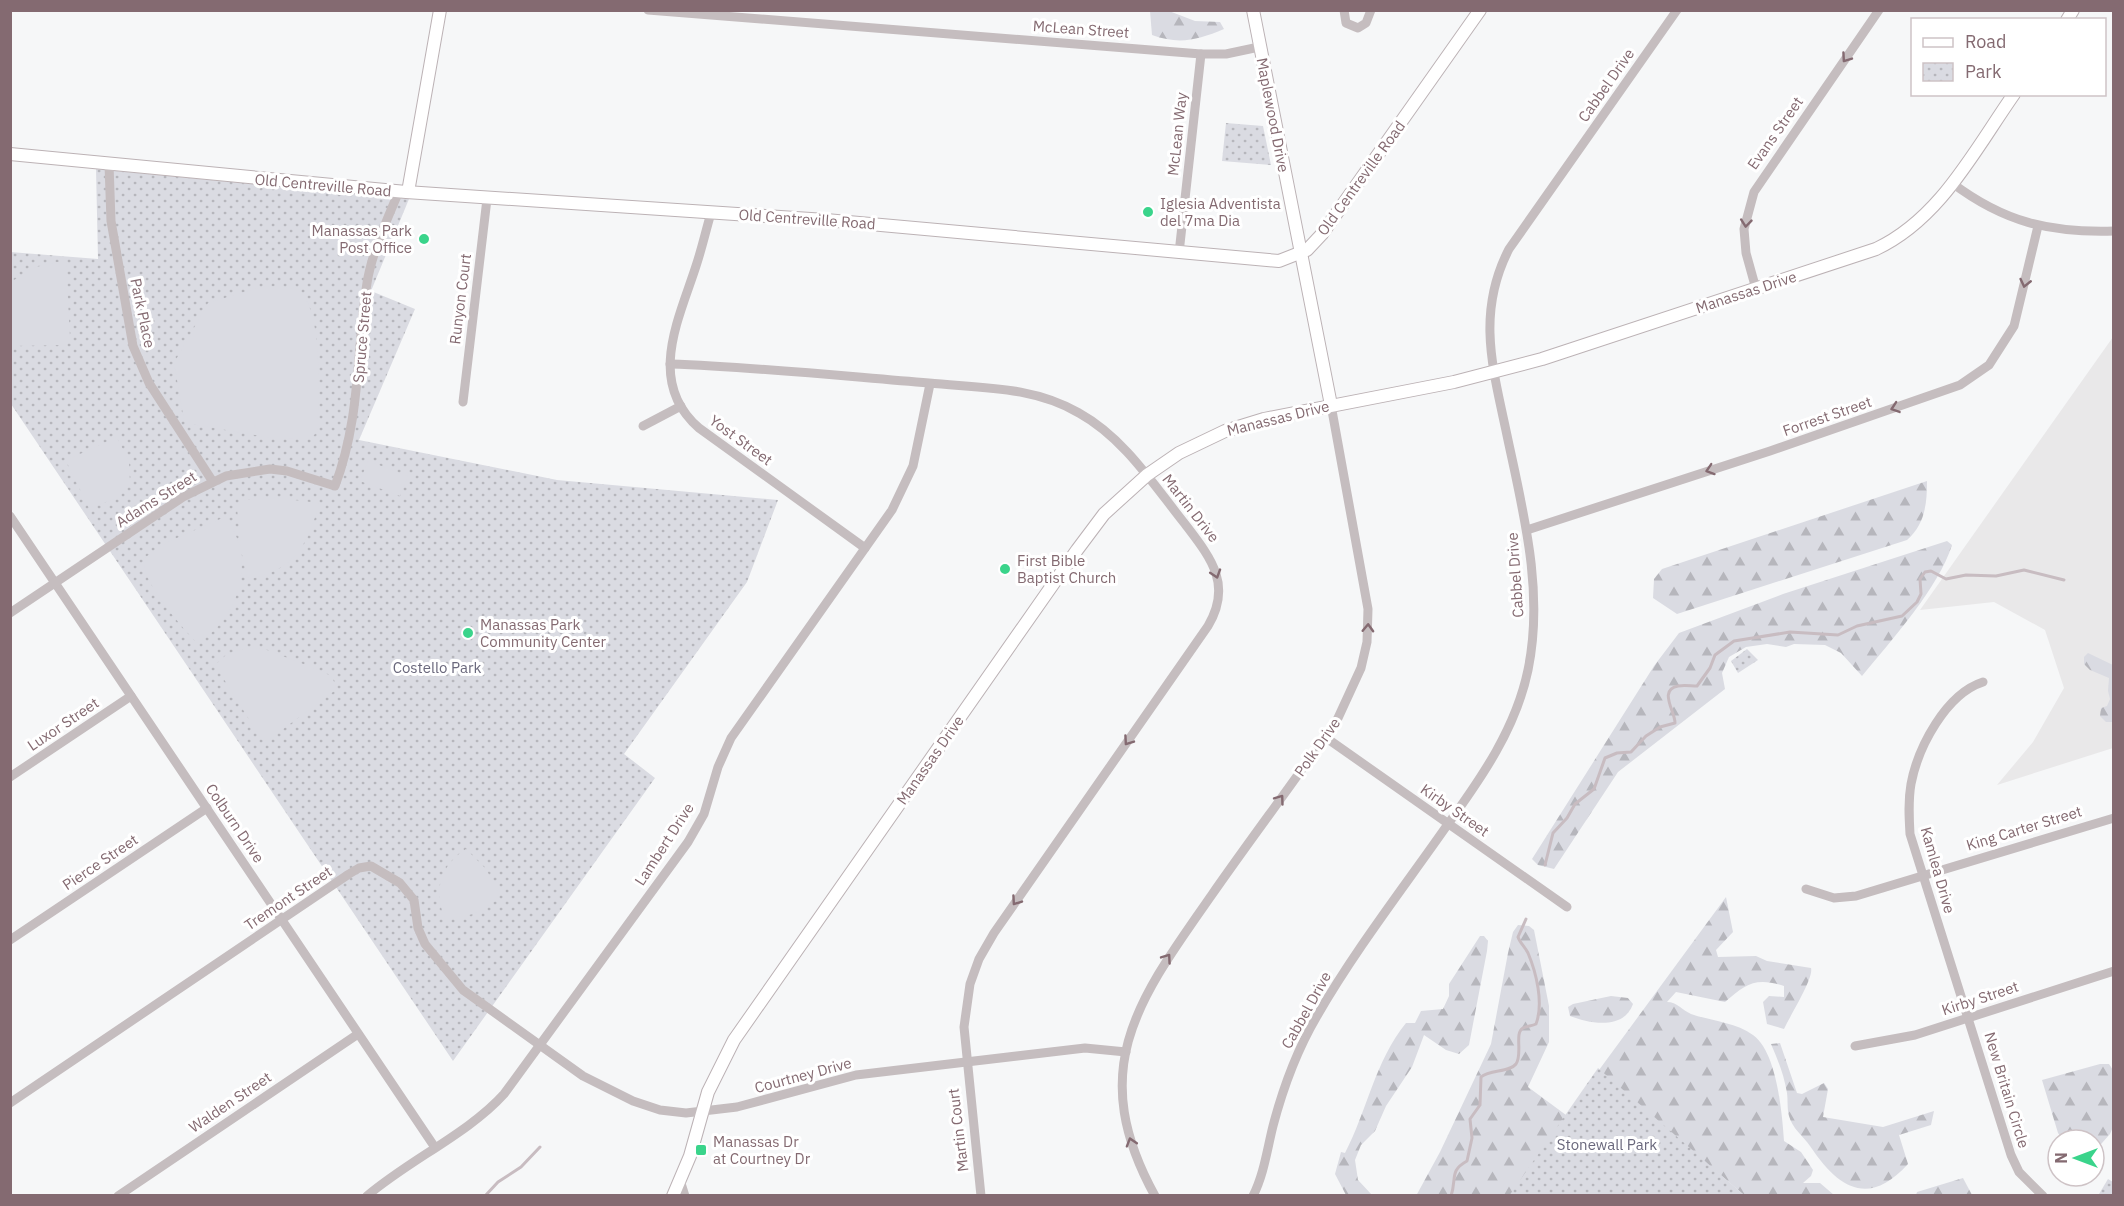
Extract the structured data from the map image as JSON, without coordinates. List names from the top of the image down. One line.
{"streets":{"main road":["Maplewood Drive","Old Centreville Road","Manassas Drive","Spruce Street","Polk Drive"],"street":["McLean Street","Cabbel Drive","Evans Street","McLean Way","Runyon Court","Park Place","Forrest Street","Yost Street","Adams Street","Martin Drive","Luxor Street","Kirby Street","Colburn Drive","King Carter Street","Lambert Drive","Pierce Street","Kamlea Drive","Tremont Street","Courtney Drive","New Britain Circle","Walden Street","Martin Court"]},"crossings":[["McLean Street","Maplewood Drive"],["McLean Street","McLean Way"],["Cabbel Drive","Manassas Drive"],["Cabbel Drive","Forrest Street"],["Cabbel Drive","Kirby Street"],["Maplewood Drive","Old Centreville Road"],["Maplewood Drive","Polk Drive"],["Evans Street","Manassas Drive"],["McLean Way","Old Centreville Road"],["Old Centreville Road","Runyon Court"],["Old Centreville Road","Park Place"],["Old Centreville Road","Spruce Street"],["Old Centreville Road","Yost Street"],["Old Centreville Road","Polk Drive"],["Manassas Drive","Martin Drive"],["Manassas Drive","Polk Drive"],["Manassas Drive","Courtney Drive"],["Park Place","Adams Street"],["Spruce Street","Adams Street"],["Yost Street","Martin Drive"],["Yost Street","Lambert Drive"],["Adams Street","Colburn Drive"],["Martin Drive","Lambert Drive"],["Martin Drive","Courtney Drive"],["Martin Drive","Martin Court"],["Luxor Street","Colburn Drive"],["Polk Drive","Kirby Street"],["Polk Drive","Courtney Drive"],["Kirby Street","Kamlea Drive"],["Kirby Street","New Britain Circle"],["Colburn Drive","Lambert Drive"],["Colburn Drive","Pierce Street"],["Colburn Drive","Tremont Street"],["Colburn Drive","Walden Street"],["King Carter Street","Kamlea Drive"],["Lambert Drive","Tremont Street"],["Lambert Drive","Courtney Drive"],["Kamlea Drive","New Britain Circle"],["Tremont Street","Courtney Drive"],["Courtney Drive","Martin Court"]],"one_way":["Evans Street","Forrest Street","Martin Drive","Polk Drive"],"parks":["Costello Park","Stonewall Park"],"places":{"other":["Iglesia Adventista del 7ma Dia","Manassas Park Post Office","First Bible Baptist Church","Manassas Park Community Center"],"transit":["Manassas Dr at Courtney Dr"]},"legend":["Road","Park"],"north":"left"}
